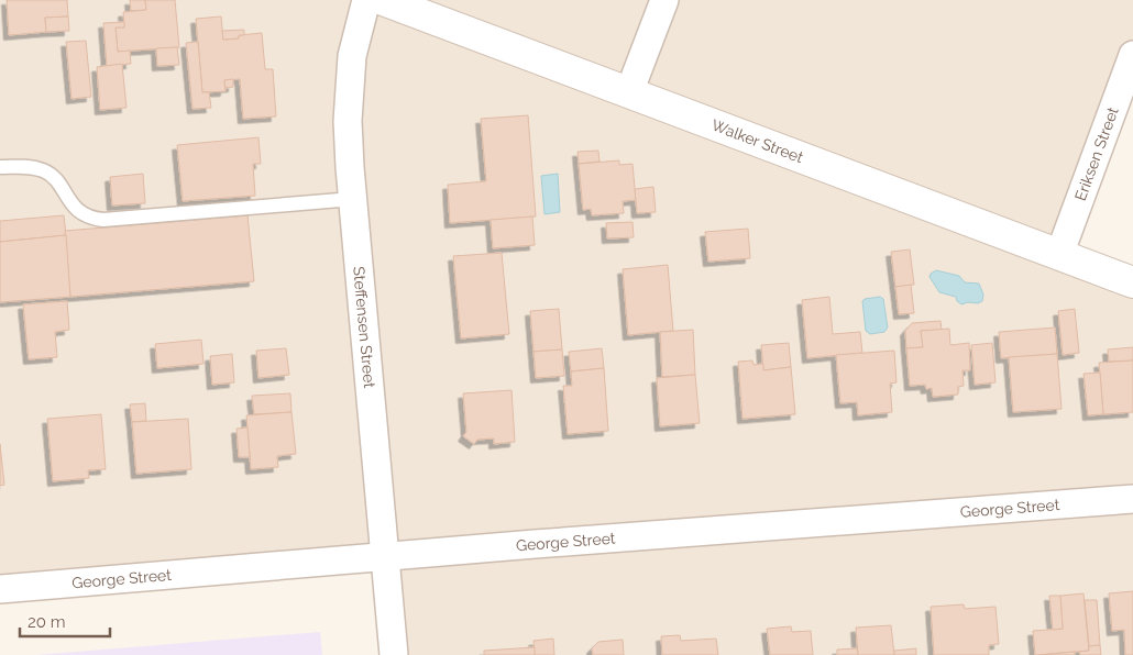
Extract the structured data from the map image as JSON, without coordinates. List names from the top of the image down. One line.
{"streets":{"main road":["Walker Street"],"street":["Eriksen Street","Steffensen Street","George Street"]},"crossings":[["Walker Street","Eriksen Street"],["Steffensen Street","George Street"]],"scale_bar":"20 m"}
